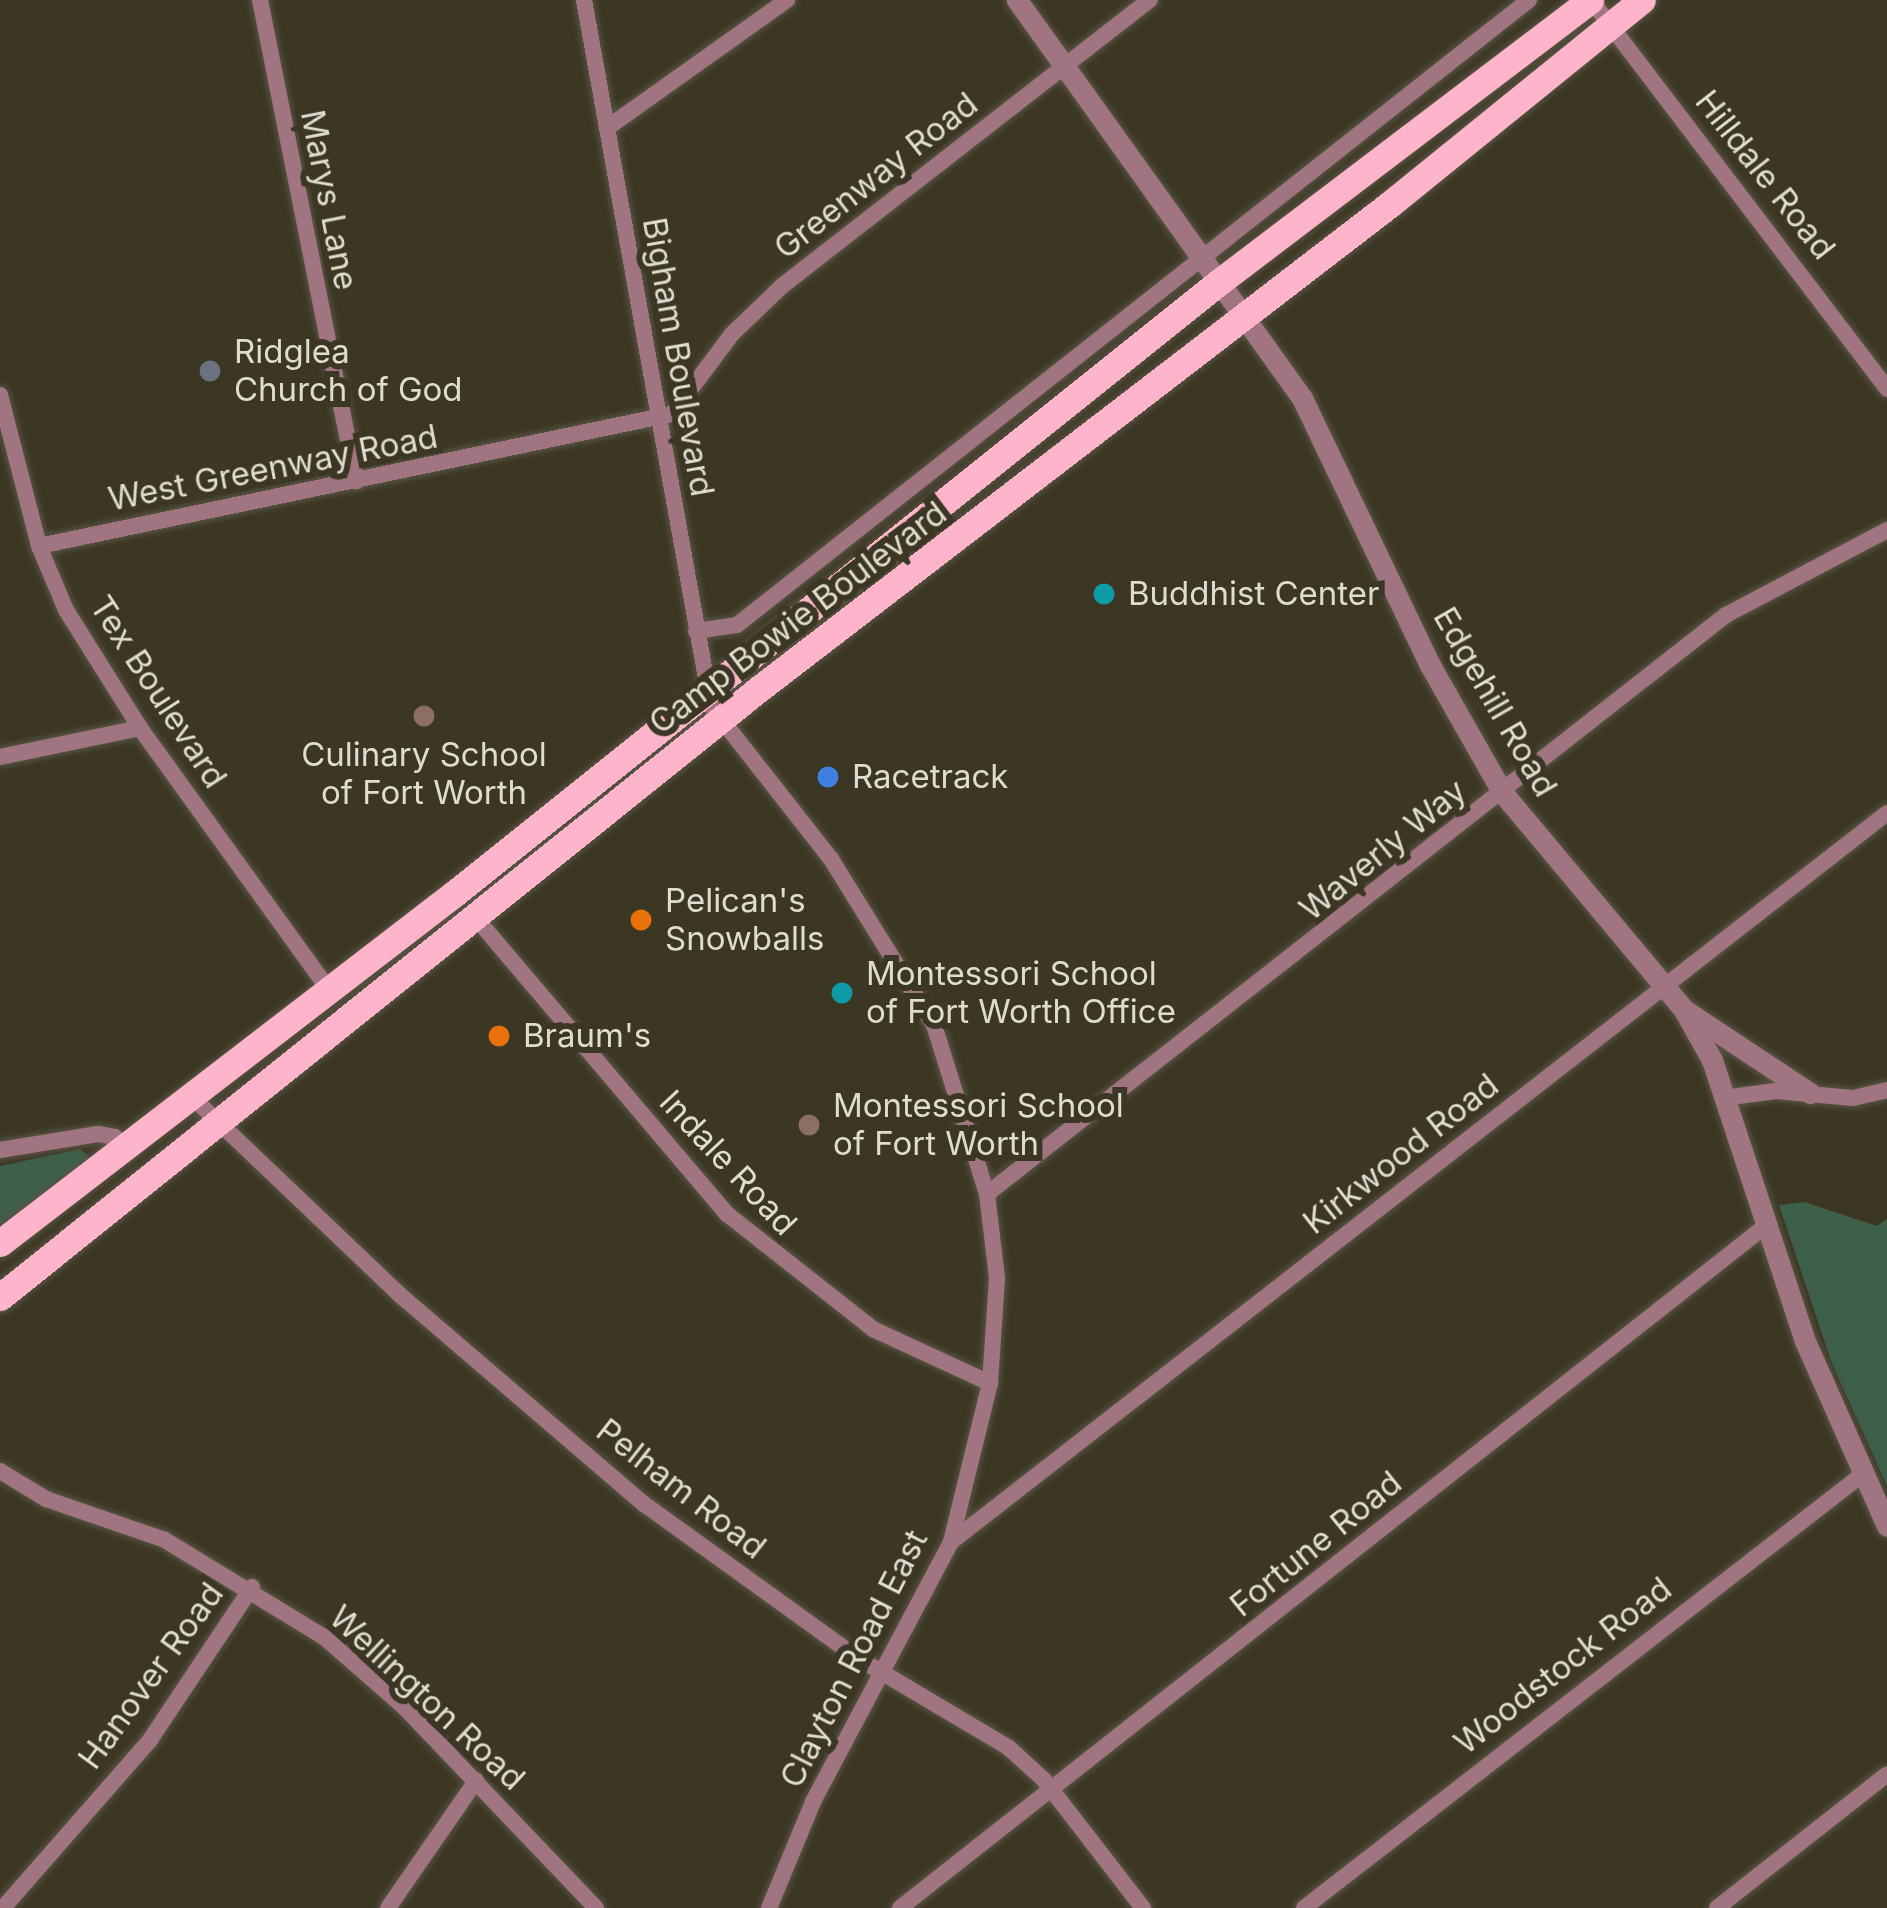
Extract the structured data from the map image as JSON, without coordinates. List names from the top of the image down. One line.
{"streets":{"main road":["Camp Bowie Boulevard"],"street":["Hilldale Road","Greenway Road","Marys Lane","Bigham Boulevard","West Greenway Road","Tex Boulevard","Edgehill Road","Waverly Way","Kirkwood Road","Indale Road","Pelham Road","Fortune Road","Clayton Road East","Woodstock Road","Hanover Road","Wellington Road"]},"crossings":[["Hilldale Road","Camp Bowie Boulevard"],["Greenway Road","Bigham Boulevard"],["Greenway Road","West Greenway Road"],["Greenway Road","Edgehill Road"],["Marys Lane","West Greenway Road"],["Bigham Boulevard","West Greenway Road"],["Bigham Boulevard","Camp Bowie Boulevard"],["Bigham Boulevard","Clayton Road East"],["West Greenway Road","Tex Boulevard"],["Camp Bowie Boulevard","Tex Boulevard"],["Camp Bowie Boulevard","Edgehill Road"],["Camp Bowie Boulevard","Indale Road"],["Camp Bowie Boulevard","Pelham Road"],["Camp Bowie Boulevard","Clayton Road East"],["Edgehill Road","Waverly Way"],["Edgehill Road","Kirkwood Road"],["Edgehill Road","Fortune Road"],["Edgehill Road","Woodstock Road"],["Waverly Way","Clayton Road East"],["Kirkwood Road","Clayton Road East"],["Indale Road","Clayton Road East"],["Pelham Road","Fortune Road"],["Pelham Road","Clayton Road East"],["Hanover Road","Wellington Road"]],"places":["Ridglea Church of God","Buddhist Center","Culinary School of Fort Worth","Racetrack","Pelican's Snowballs","Montessori School of Fort Worth Office","Braum's","Montessori School of Fort Worth"]}
